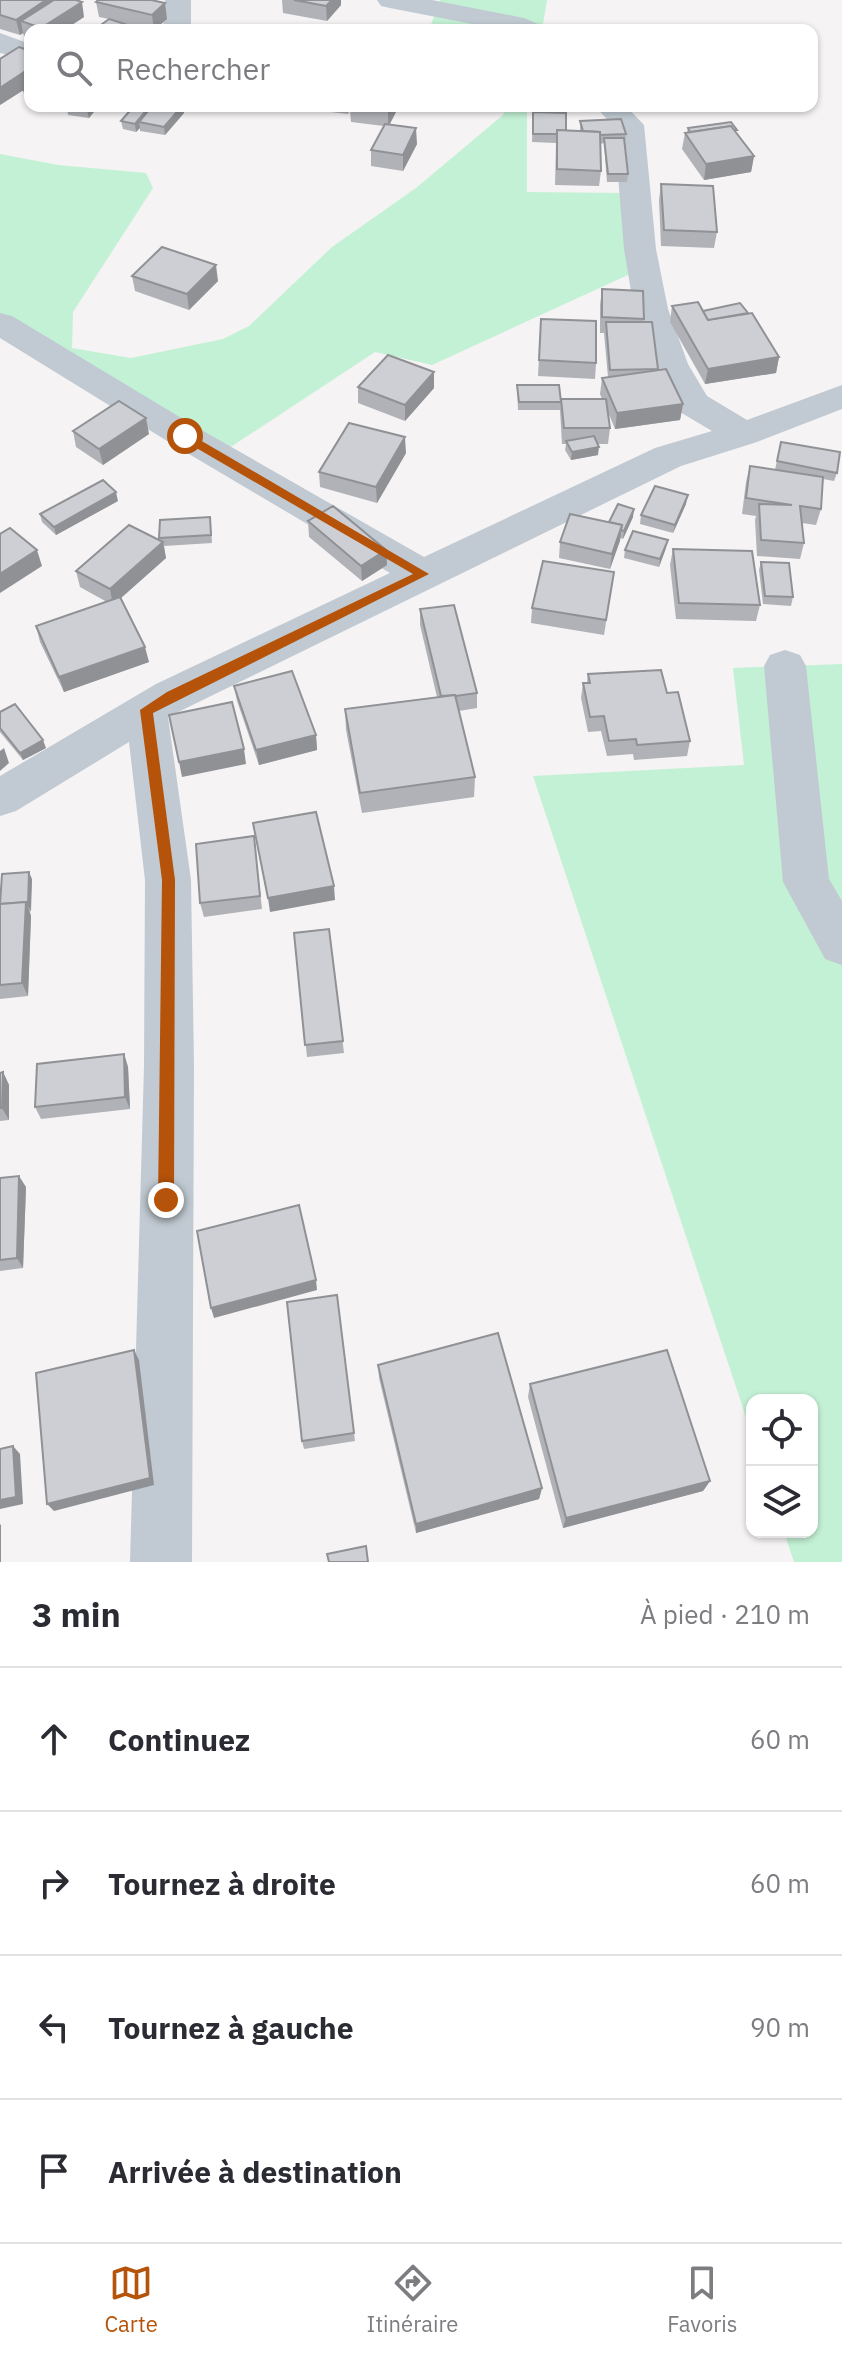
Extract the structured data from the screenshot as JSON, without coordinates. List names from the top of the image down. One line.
{"page":{"search":"Rechercher","heading":["3 min","À pied · 210 m"],"list":[["Continuez","60 m"],["Tournez à droite","60 m"],["Tournez à gauche","90 m"],"Arrivée à destination"],"nav":["Carte","Itinéraire","Favoris"]}}
